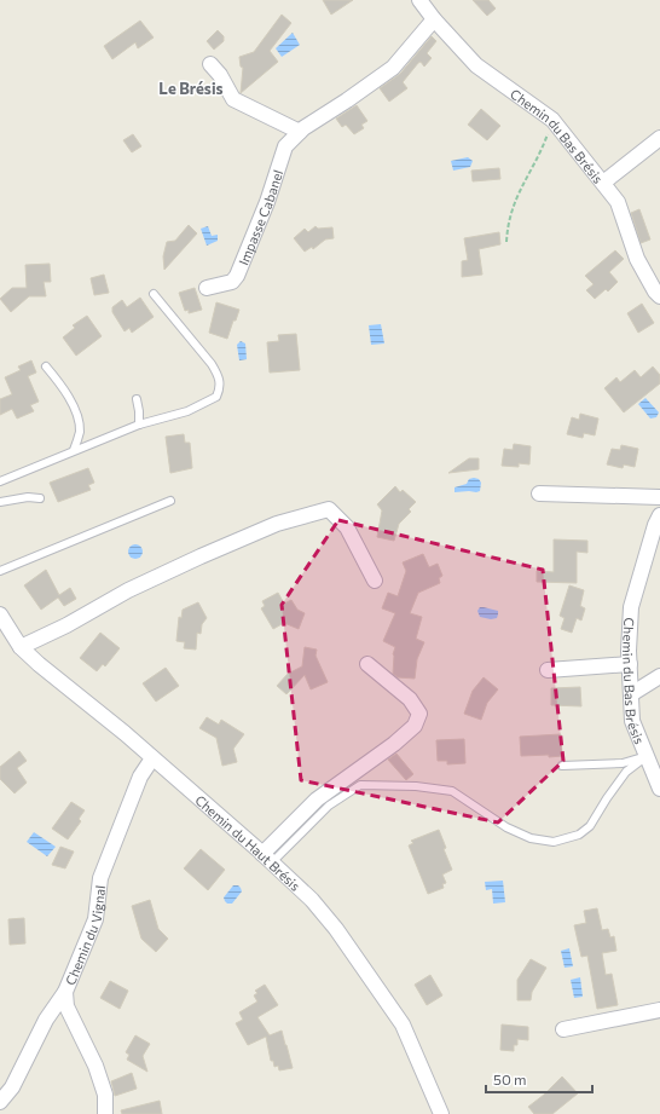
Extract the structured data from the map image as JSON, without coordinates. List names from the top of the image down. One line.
{"streets":{"street":["Chemin du Bas Brésis","Impasse Cabanel","Chemin du Haut Brésis","Chemin du Vignal"]},"crossings":[["Chemin du Bas Brésis","Impasse Cabanel"],["Chemin du Haut Brésis","Chemin du Vignal"]],"districts":["Le Brésis"],"scale_bar":"50 m"}
